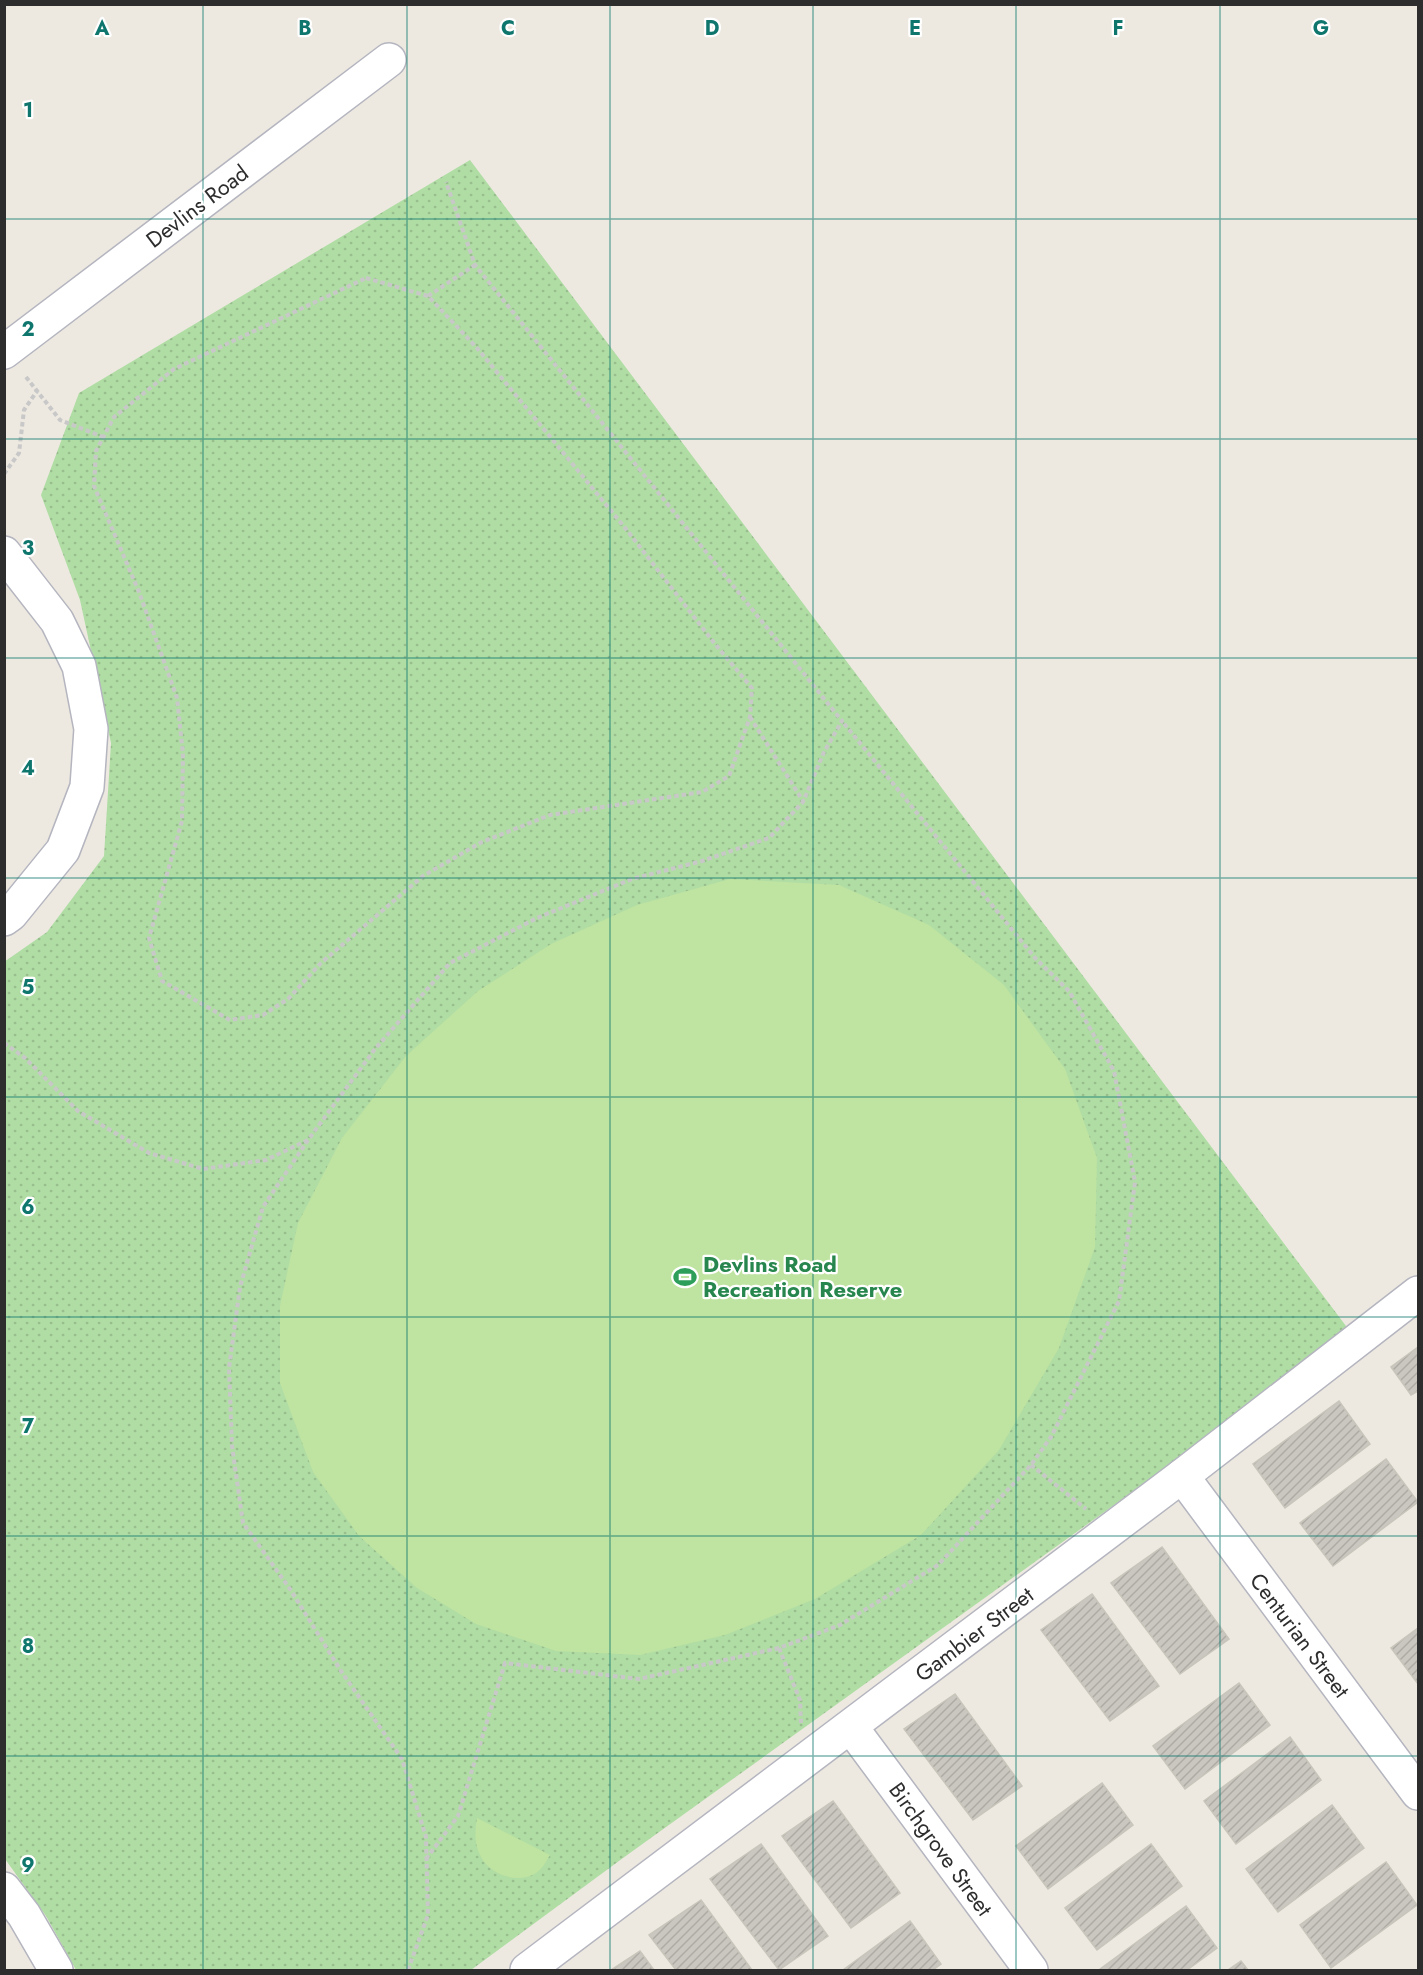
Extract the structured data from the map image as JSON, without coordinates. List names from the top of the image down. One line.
{"streets":{"street":["Devlins Road","Gambier Street","Centurian Street","Birchgrove Street"]},"crossings":[["Gambier Street","Centurian Street"],["Gambier Street","Birchgrove Street"]],"places":{"sports":["Devlins Road Recreation Reserve"]},"grid":{"columns":["A","B","C","D","E","F","G"],"rows":["1","2","3","4","5","6","7","8","9"]}}
